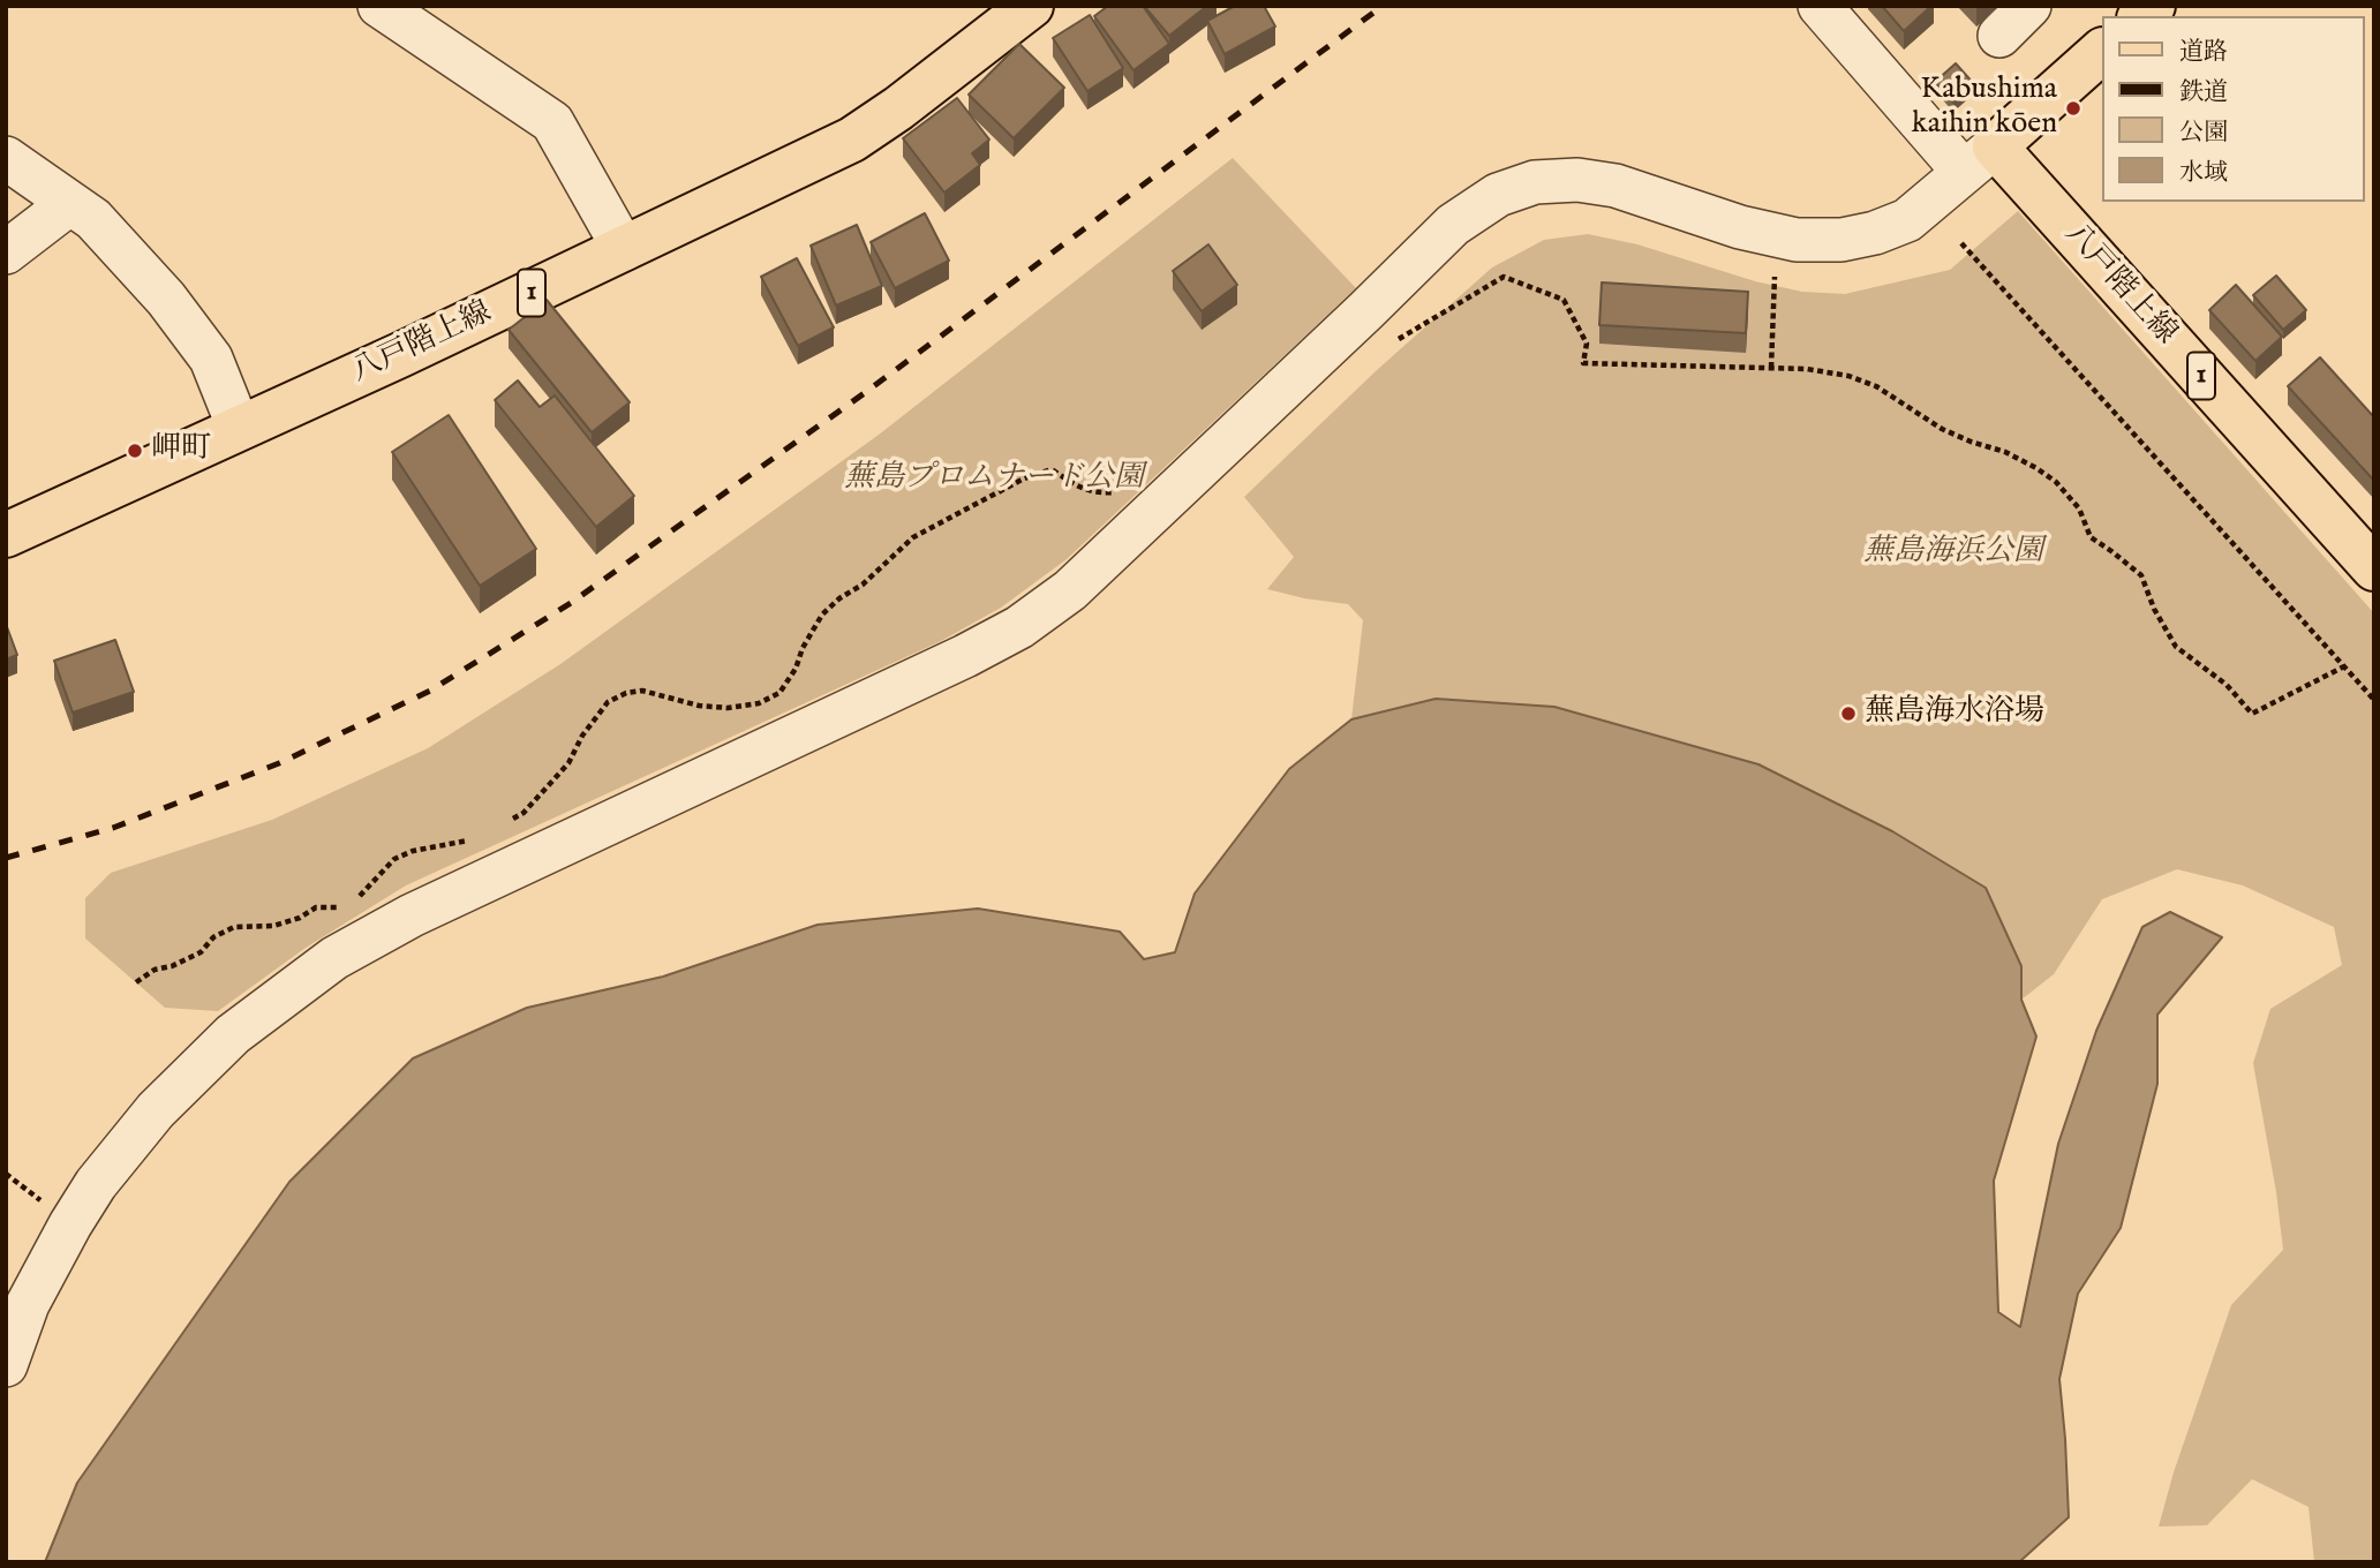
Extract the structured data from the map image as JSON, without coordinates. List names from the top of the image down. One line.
{"streets":{"main road":["八戸階上線","1"]},"parks":["蕪島プロムナード公園","蕪島海浜公園"],"places":["Kabushima kaihin kōen","岬町","蕪島海水浴場"],"legend":["道路","鉄道","公園","水域"]}
